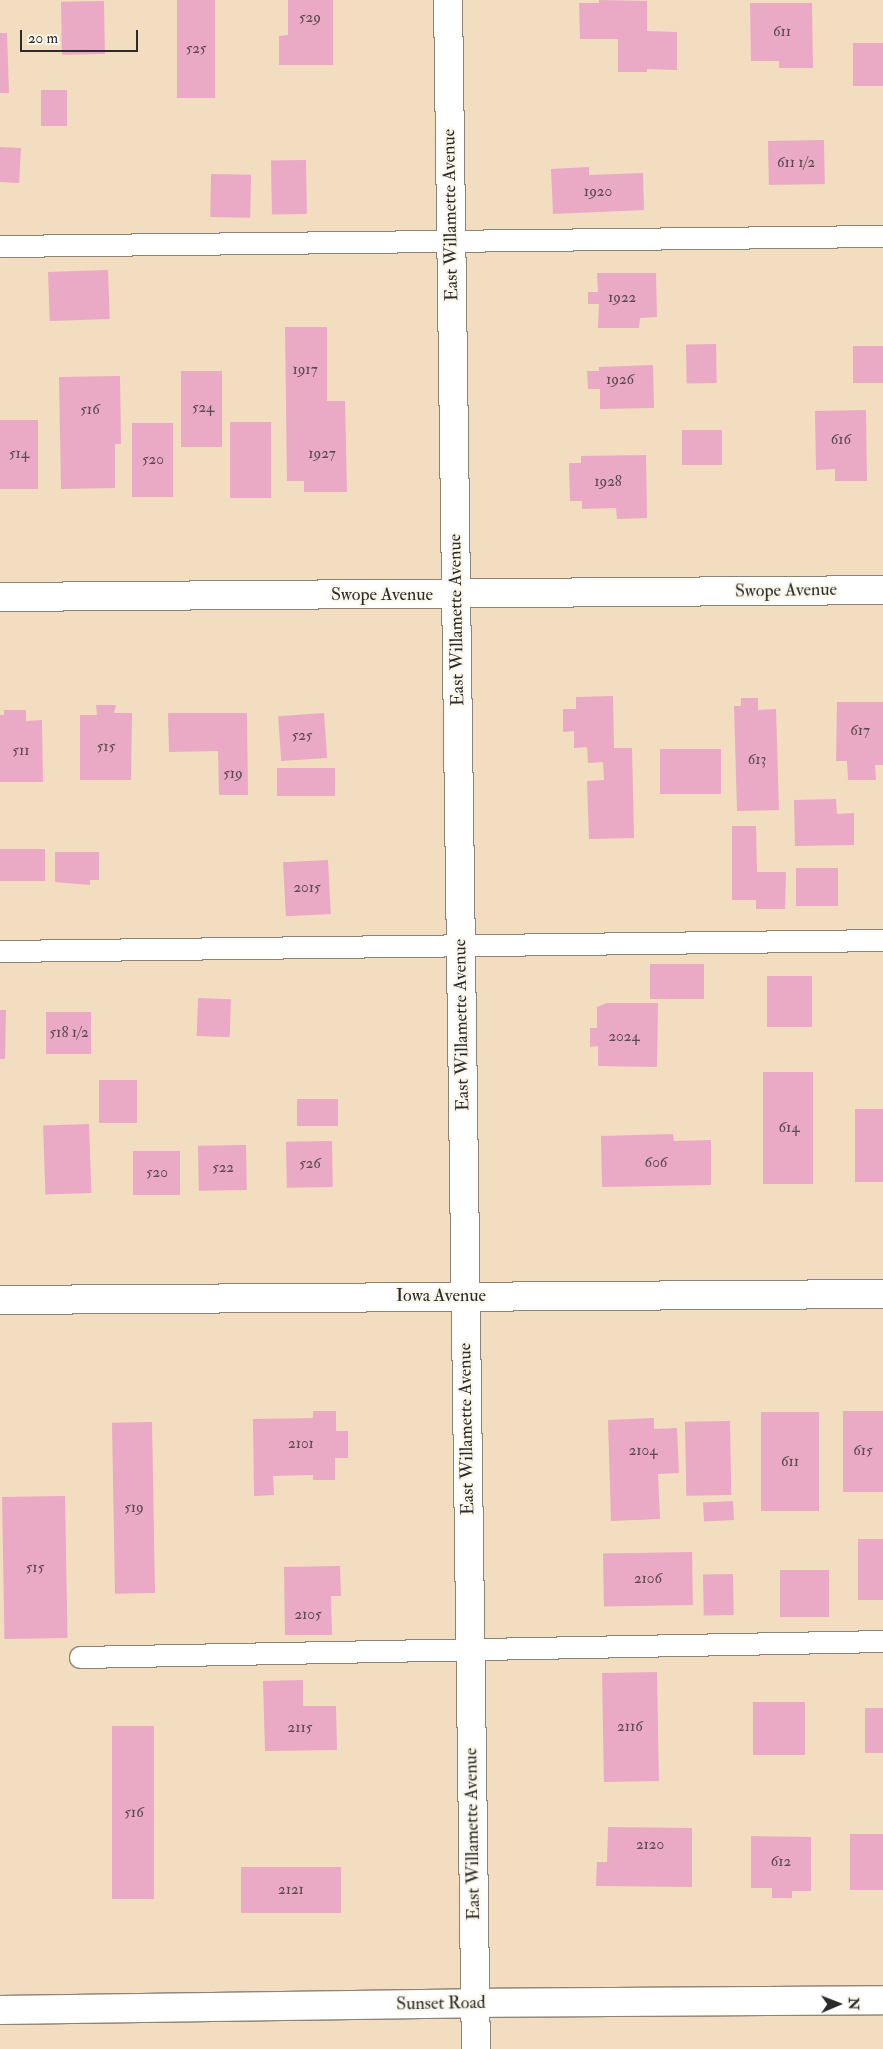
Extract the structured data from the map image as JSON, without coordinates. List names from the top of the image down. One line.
{"streets":{"street":["East Willamette Avenue","Swope Avenue","Iowa Avenue","Sunset Road"]},"crossings":[["East Willamette Avenue","Swope Avenue"],["East Willamette Avenue","Iowa Avenue"],["East Willamette Avenue","Sunset Road"]],"house_numbers":["529","611","525","611 1/2","1920","1922","1917","1926","524","516","616","514","1927","520","1928","617","525","515","511","613","519","2015","518 1/2","2024","614","606","526","522","520","2101","2104","615","611","519","515","2106","2105","2116","2115","516","2120","612","2121"],"scale_bar":"20 m","north":"right"}
